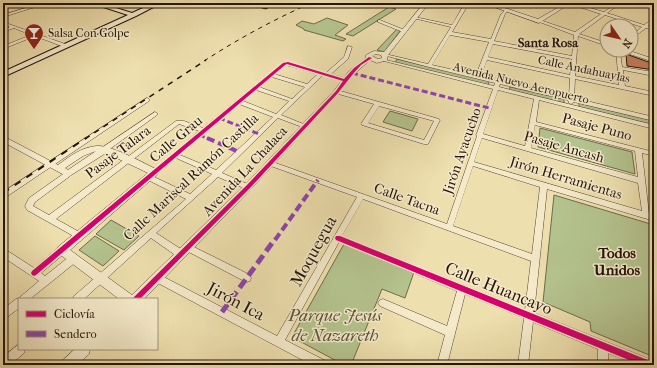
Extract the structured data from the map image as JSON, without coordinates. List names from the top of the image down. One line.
{"streets":{"street":["Calle Andahuaylas","Avenida Nuevo Aeropuerto","Pasaje Puno","Calle Grau","Pasaje Ancash","Jirón Ayacucho","Pasaje Talara","Avenida La Chalaca","Calle Mariscal Ramón Castilla","Jirón Herramientas","Calle Tacna","Moquegua","Calle Huancayo","Jirón Ica"]},"crossings":[["Avenida Nuevo Aeropuerto","Jirón Ayacucho"],["Avenida Nuevo Aeropuerto","Avenida La Chalaca"],["Calle Grau","Pasaje Talara"],["Calle Grau","Avenida La Chalaca"],["Calle Grau","Calle Mariscal Ramón Castilla"],["Pasaje Ancash","Jirón Ayacucho"],["Jirón Ayacucho","Jirón Herramientas"],["Jirón Ayacucho","Calle Tacna"],["Avenida La Chalaca","Calle Tacna"],["Avenida La Chalaca","Jirón Ica"],["Calle Tacna","Moquegua"],["Moquegua","Calle Huancayo"],["Moquegua","Jirón Ica"]],"districts":["Santa Rosa","Todos Unidos"],"parks":["Parque Jesús de Nazareth"],"places":{"bar":["Salsa Con Golpe"]},"legend":["Ciclovía","Sendero"],"north":"bottom right"}
